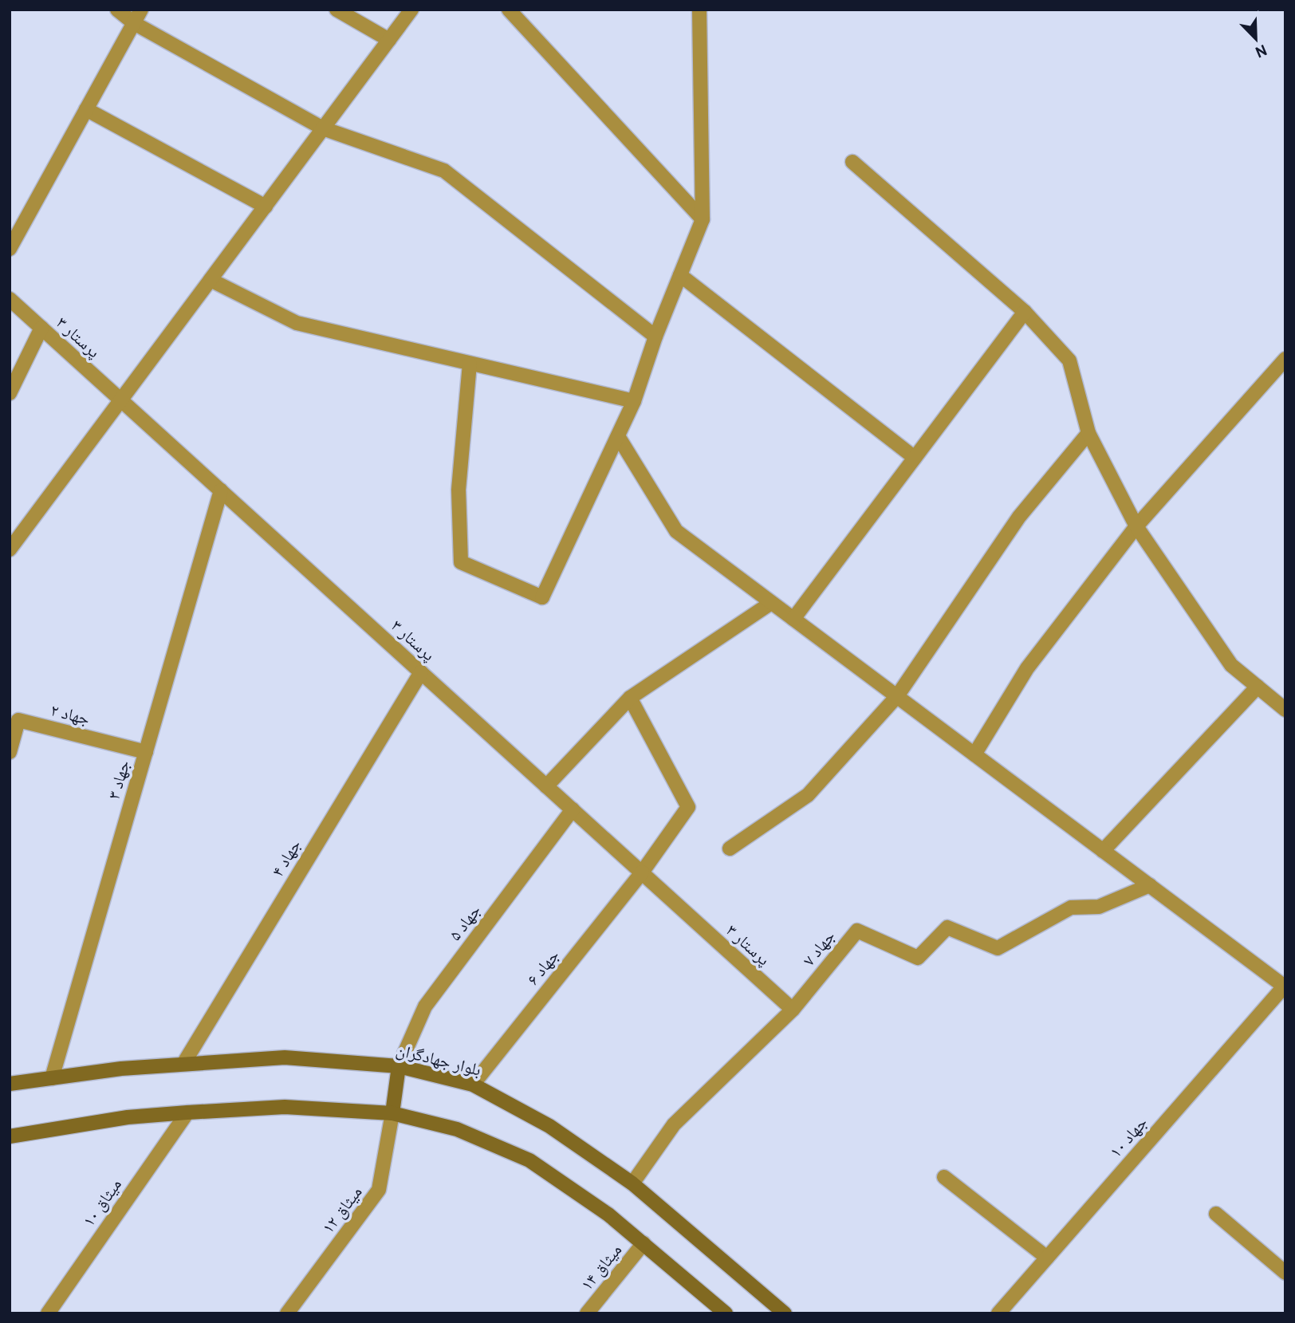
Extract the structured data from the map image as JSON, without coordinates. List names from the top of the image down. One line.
{"streets":{"main road":["بلوار جهادگران"],"street":["پرستار ۳","جهاد ۲","جهاد ۳","جهاد ۴","جهاد ۵","جهاد ۷","جهاد ۶","جهاد ۱۰","میثاق ۱۰","میثاق ۱۲","میثاق ۱۴"]},"crossings":[["پرستار ۳","جهاد ۳"],["پرستار ۳","جهاد ۴"],["پرستار ۳","جهاد ۵"],["پرستار ۳","جهاد ۷"],["پرستار ۳","جهاد ۶"],["جهاد ۲","جهاد ۳"],["جهاد ۳","بلوار جهادگران"],["جهاد ۴","بلوار جهادگران"],["جهاد ۵","بلوار جهادگران"],["جهاد ۷","بلوار جهادگران"],["جهاد ۶","بلوار جهادگران"]],"north":"bottom right"}
